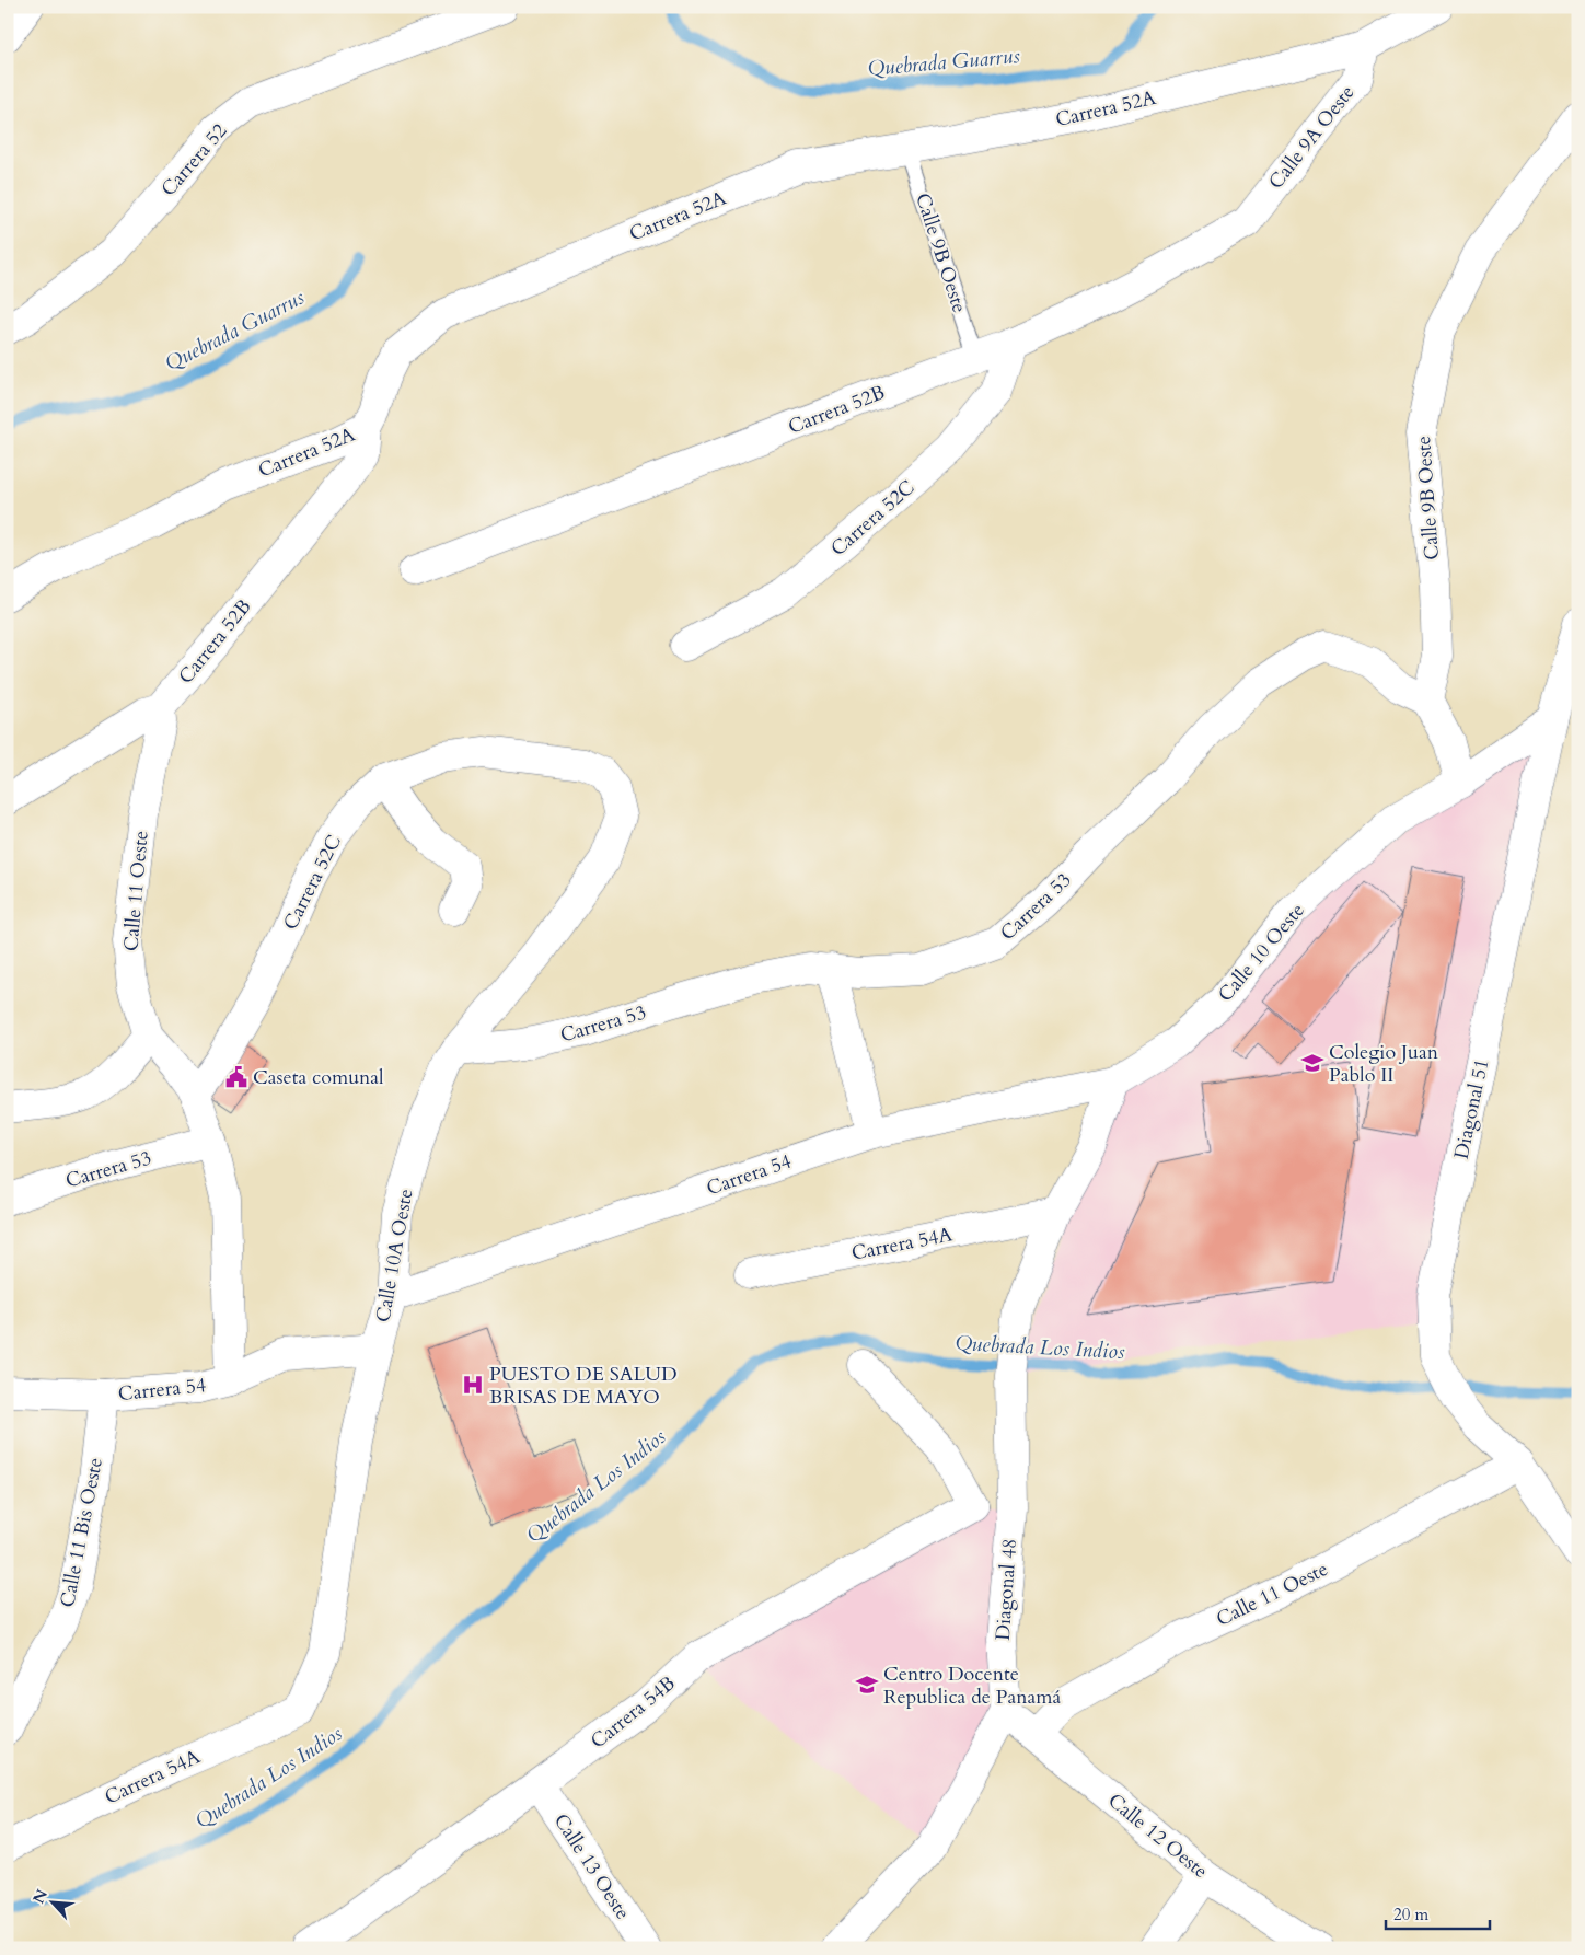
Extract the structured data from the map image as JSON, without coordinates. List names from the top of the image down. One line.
{"streets":{"street":["Carrera 52A","Calle 9A Oeste","Carrera 52","Calle 9B Oeste","Carrera 52B","Carrera 52C","Calle 11 Oeste","Carrera 53","Calle 10 Oeste","Diagonal 51","Carrera 54","Carrera 54A","Calle 10A Oeste","Calle 11 Bis Oeste","Diagonal 48","Carrera 54B","Calle 12 Oeste","Calle 13 Oeste"]},"crossings":[["Carrera 52A","Calle 9A Oeste"],["Carrera 52A","Calle 9B Oeste"],["Carrera 52A","Carrera 52B"],["Calle 9A Oeste","Carrera 52B"],["Calle 9B Oeste","Carrera 52B"],["Calle 9B Oeste","Carrera 53"],["Carrera 52B","Carrera 52C"],["Carrera 52B","Calle 11 Oeste"],["Carrera 52C","Calle 11 Oeste"],["Carrera 52C","Calle 10A Oeste"],["Calle 11 Oeste","Carrera 53"],["Calle 11 Oeste","Diagonal 51"],["Calle 11 Oeste","Carrera 54"],["Calle 11 Oeste","Calle 12 Oeste"],["Carrera 53","Calle 10A Oeste"],["Calle 10 Oeste","Diagonal 51"],["Calle 10 Oeste","Carrera 54"],["Carrera 54","Calle 10A Oeste"],["Carrera 54","Calle 11 Bis Oeste"],["Carrera 54A","Calle 10A Oeste"],["Carrera 54A","Diagonal 48"],["Diagonal 48","Calle 12 Oeste"],["Carrera 54B","Calle 13 Oeste"]],"water":["Quebrada Guarrus","Quebrada Los Indios"],"places":{"school or university":["Colegio Juan Pablo II","Centro Docente Republica de Panamá"],"public building":["Caseta comunal"],"hospital":["PUESTO DE SALUD BRISAS DE MAYO"]},"scale_bar":"20 m","north":"top left"}
